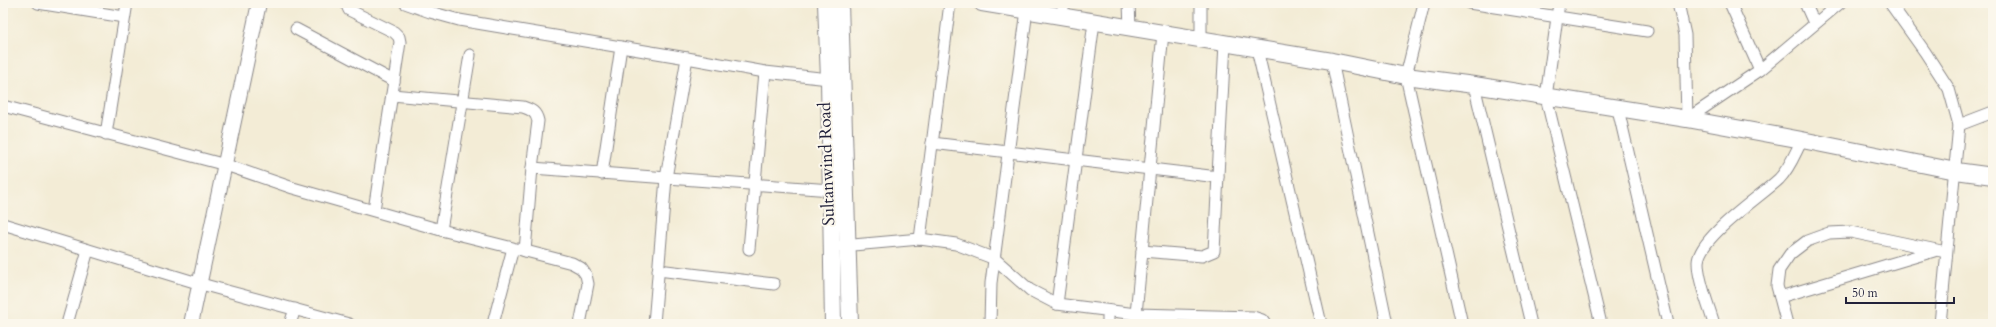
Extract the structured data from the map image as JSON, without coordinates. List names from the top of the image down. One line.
{"streets":{"main road":["Sultanwind Road"]},"scale_bar":"50 m"}
